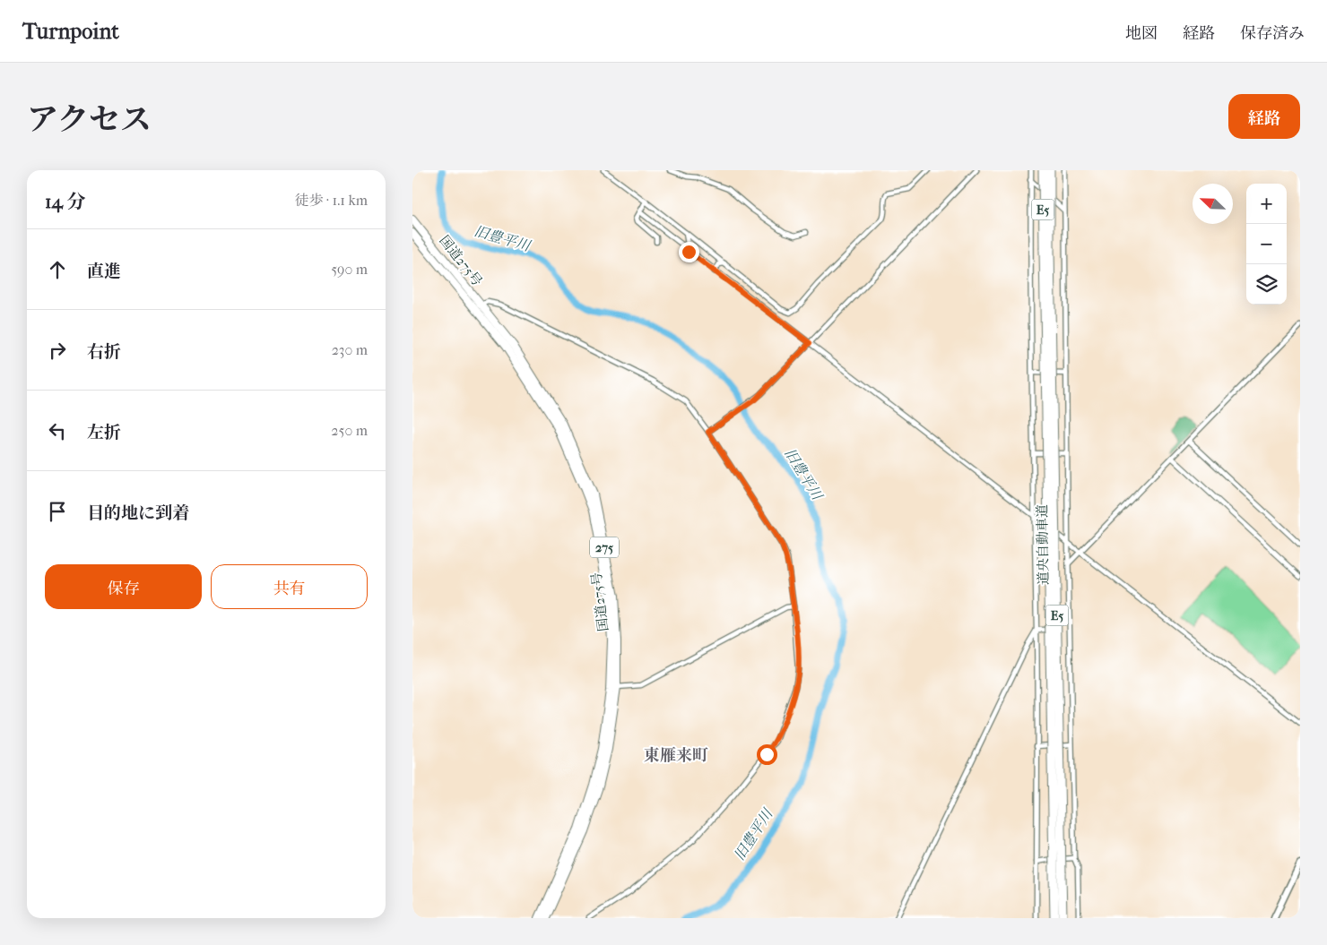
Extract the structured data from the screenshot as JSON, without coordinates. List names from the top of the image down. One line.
{"streets":{"highway":["E5","国道275号","道央自動車道","275"]},"districts":["東雁来町"],"water":["旧豊平川"],"north":"top left","page":{"header":"Turnpoint","nav":["地図","経路","保存済み"],"title":"アクセス","buttons":["経路",["保存","共有"]],"heading":["14 分","徒歩 · 1.1 km"],"map_buttons":["+","−"],"list":[["直進","590 m"],["右折","230 m"],["左折","250 m"],"目的地に到着"]}}
